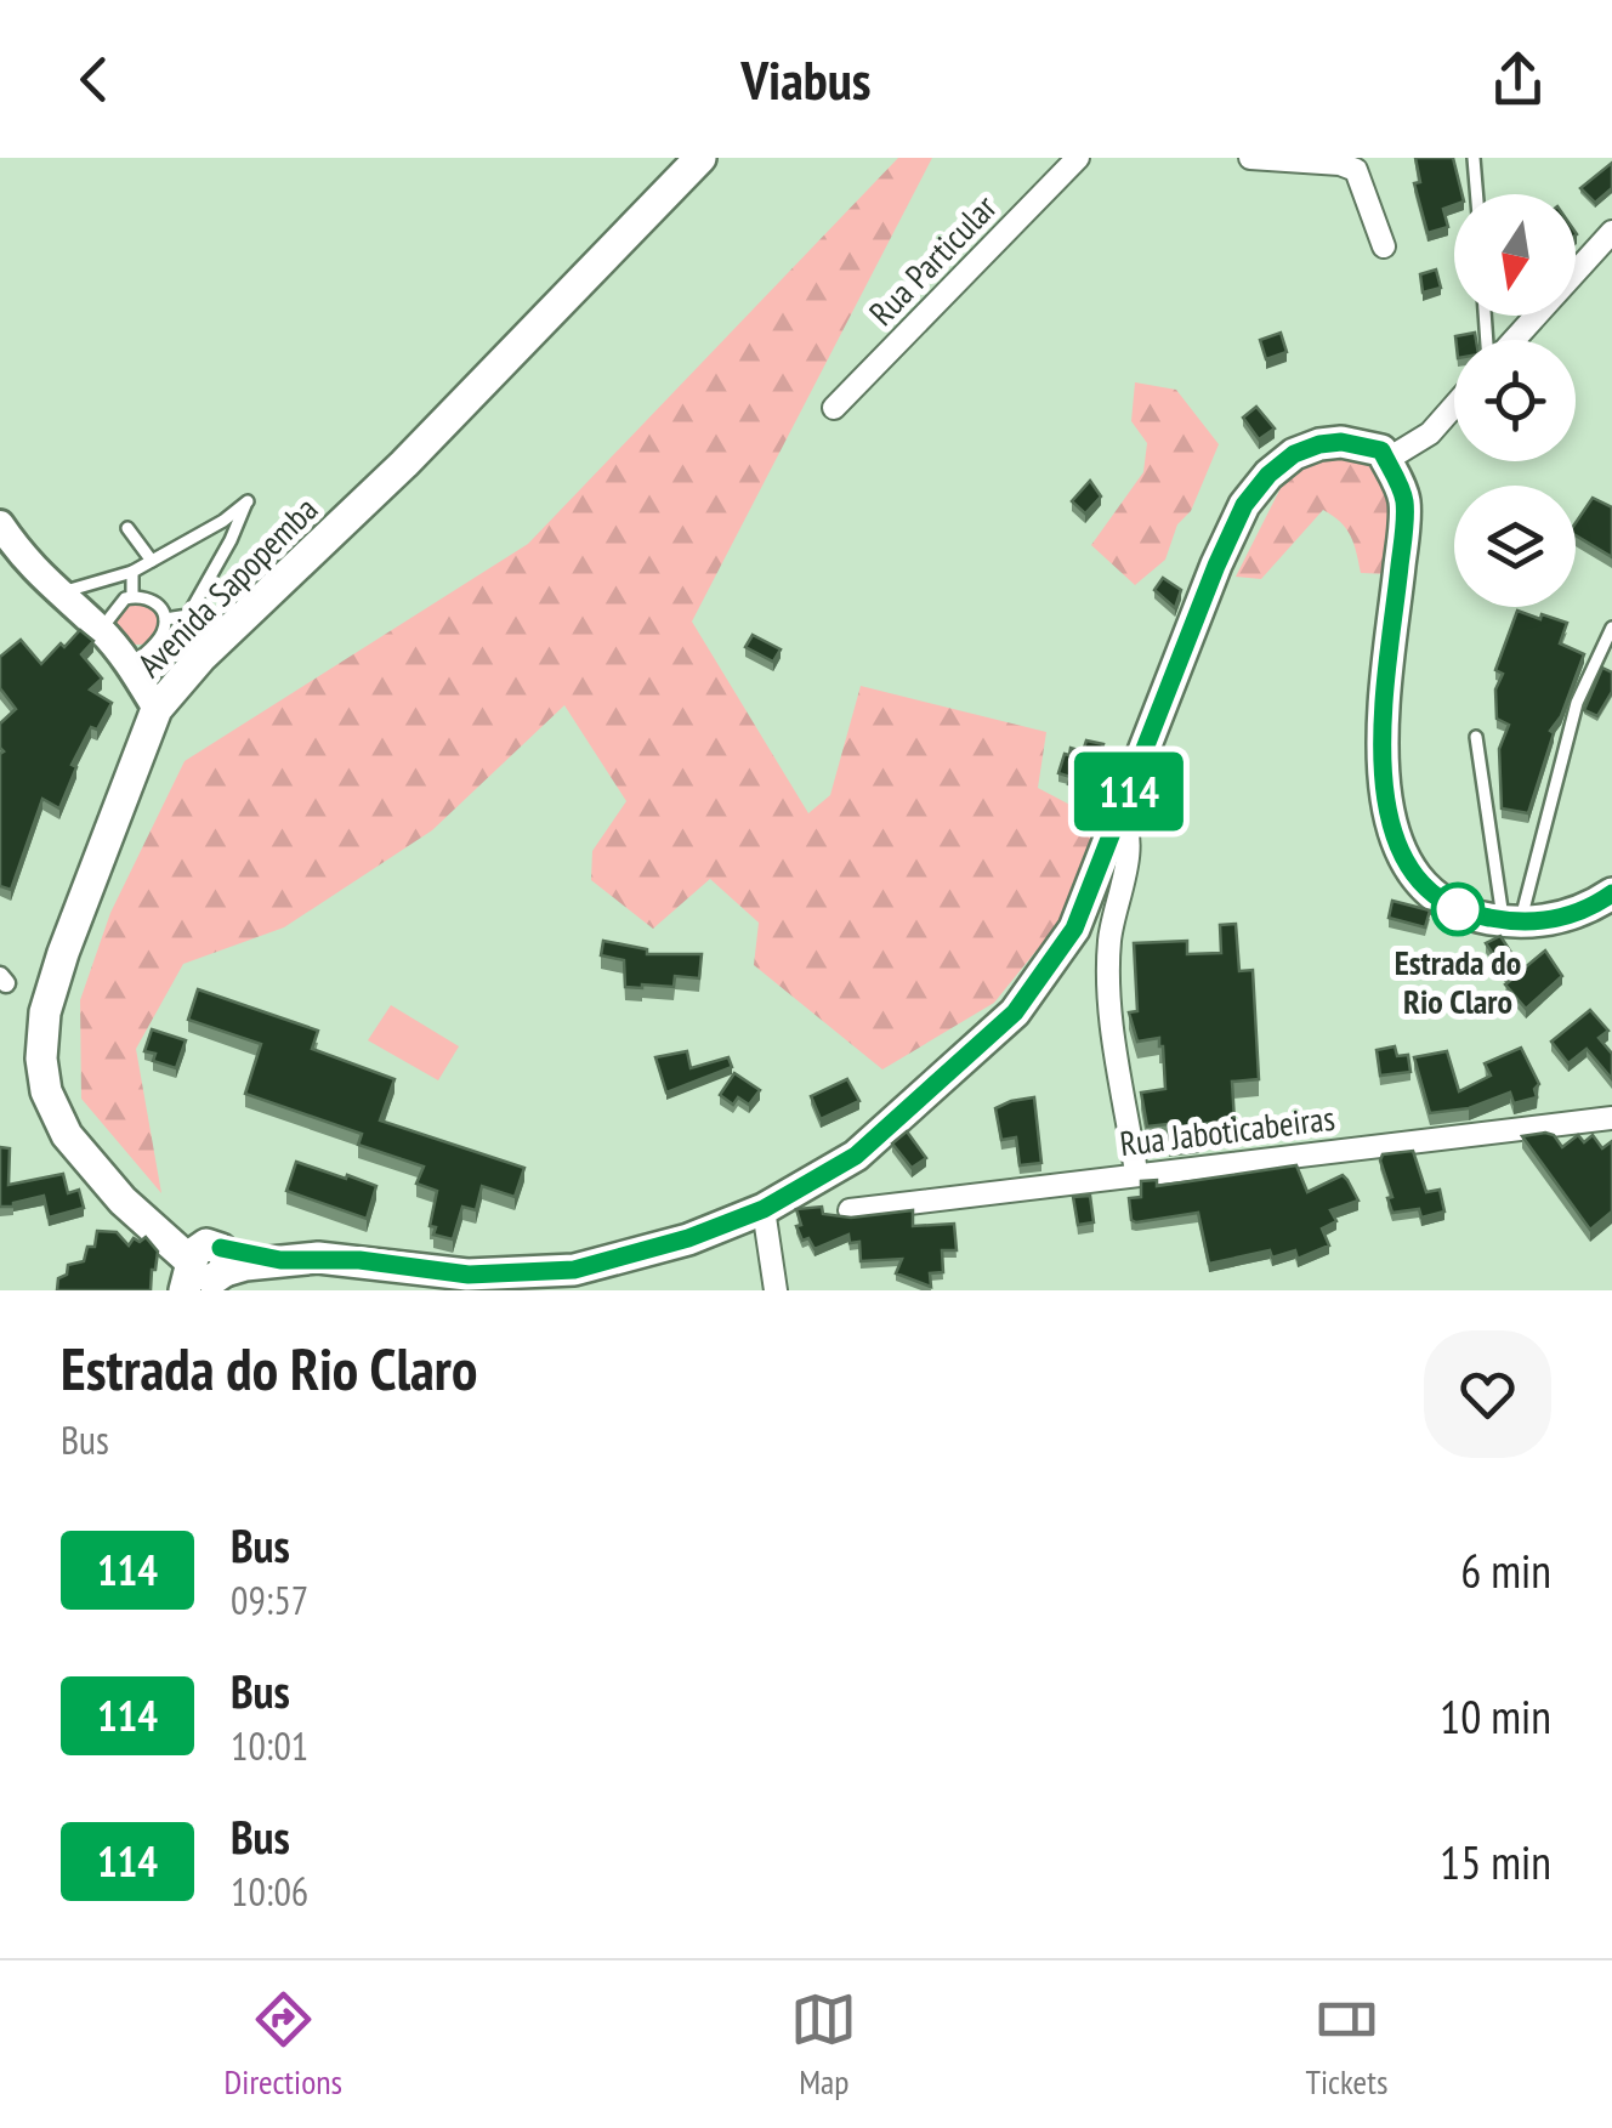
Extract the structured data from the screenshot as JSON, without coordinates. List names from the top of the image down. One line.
{"streets":{"main road":["Avenida Sapopemba"],"street":["Rua Particular","Rua Jaboticabeiras"]},"places":["Estrada do Rio Claro"],"lines":["bus line 114"],"north":"bottom","page":{"header":"Viabus","on_map":"114","heading":["Estrada do Rio Claro","Bus"],"list":[{"mark":"114","name":"Bus","note":"09:57","value":"6 min"},{"mark":"114","name":"Bus","note":"10:01","value":"10 min"},{"mark":"114","name":"Bus","note":"10:06","value":"15 min"}],"tabs":["Directions","Map","Tickets"]}}
